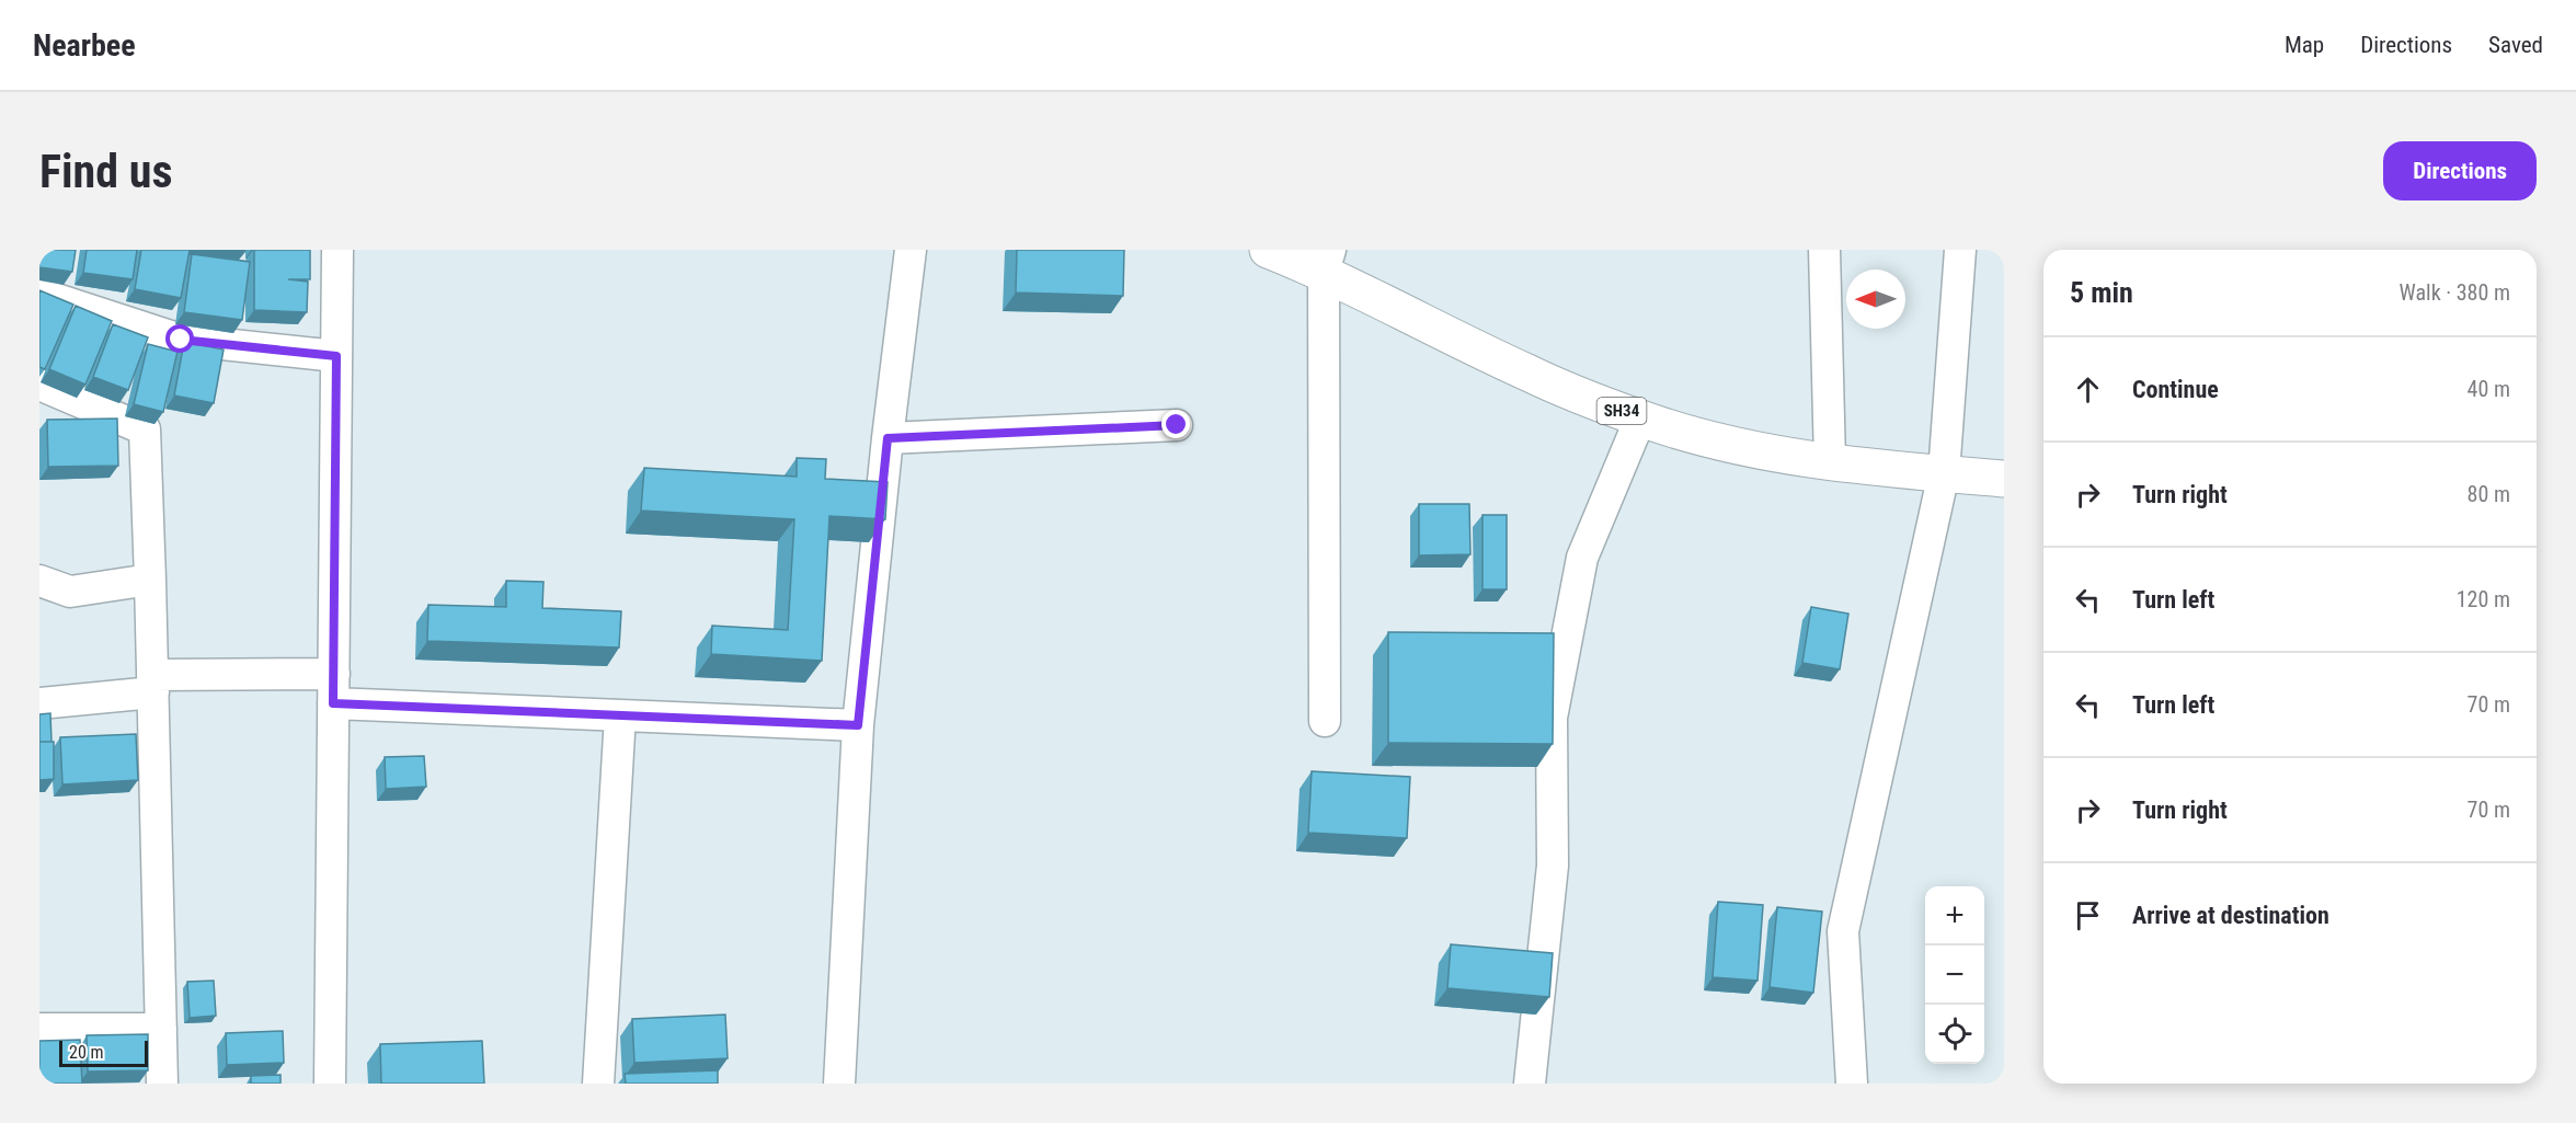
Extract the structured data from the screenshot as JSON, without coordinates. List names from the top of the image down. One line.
{"streets":{"main road":["SH34"]},"scale_bar":"20 m","north":"left","page":{"header":"Nearbee","nav":["Map","Directions","Saved"],"buttons":"Directions","title":"Find us","heading":["5 min","Walk · 380 m"],"list":[["Continue","40 m"],["Turn right","80 m"],["Turn left","120 m"],["Turn left","70 m"],["Turn right","70 m"],"Arrive at destination"],"map_buttons":["+","−"],"scale":"20 m"}}
